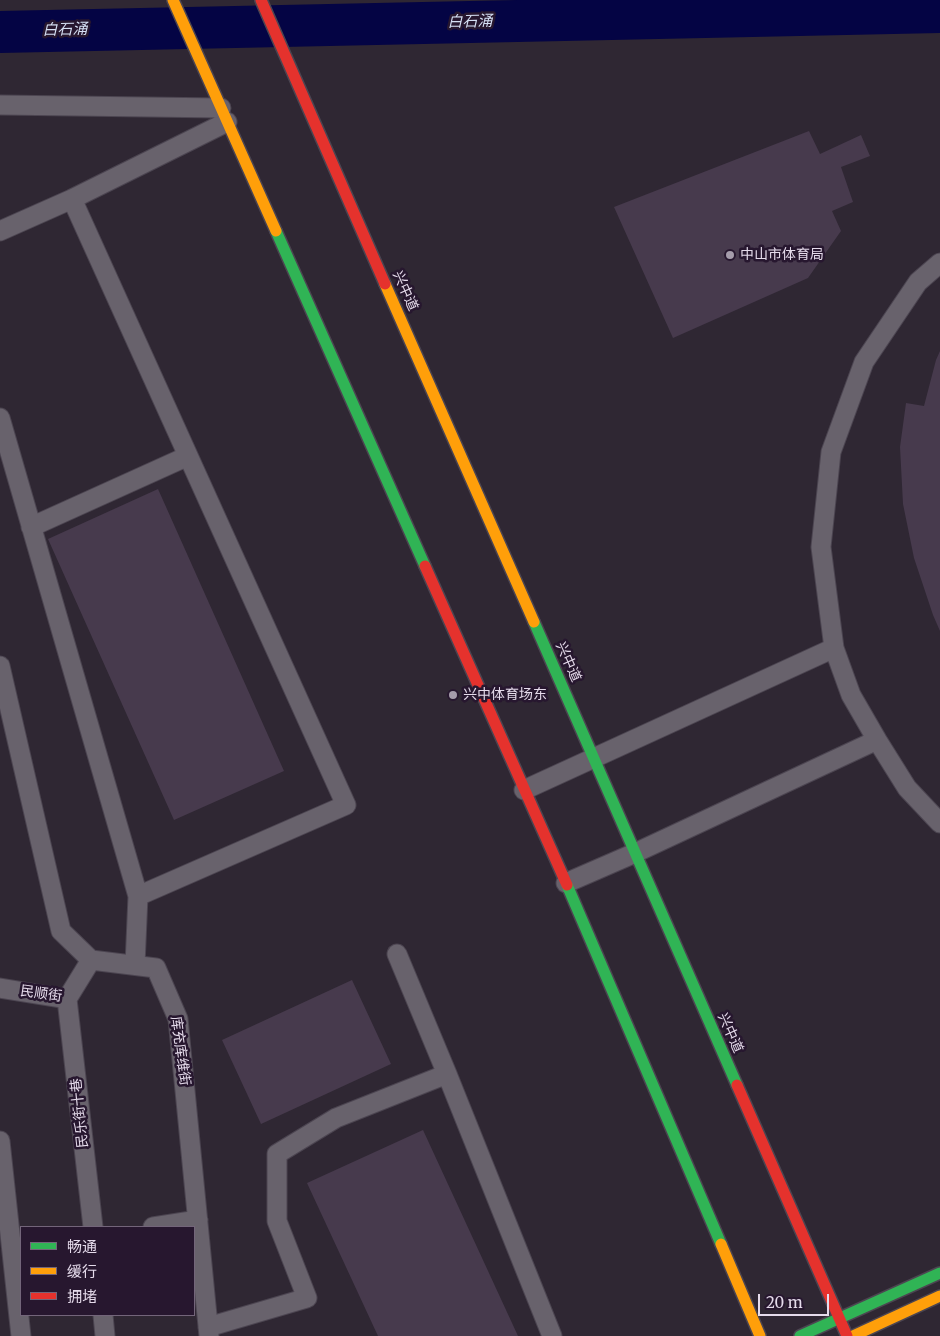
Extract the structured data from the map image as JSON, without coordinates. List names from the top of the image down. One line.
{"streets":{"main road":["兴中道"],"street":["民顺街","库充库维街","民乐街十巷"]},"crossings":[["民顺街","库充库维街"],["民顺街","民乐街十巷"]],"water":["白石涌"],"places":["中山市体育局","兴中体育场东"],"legend":["畅通","缓行","拥堵"],"scale_bar":"20 m"}
